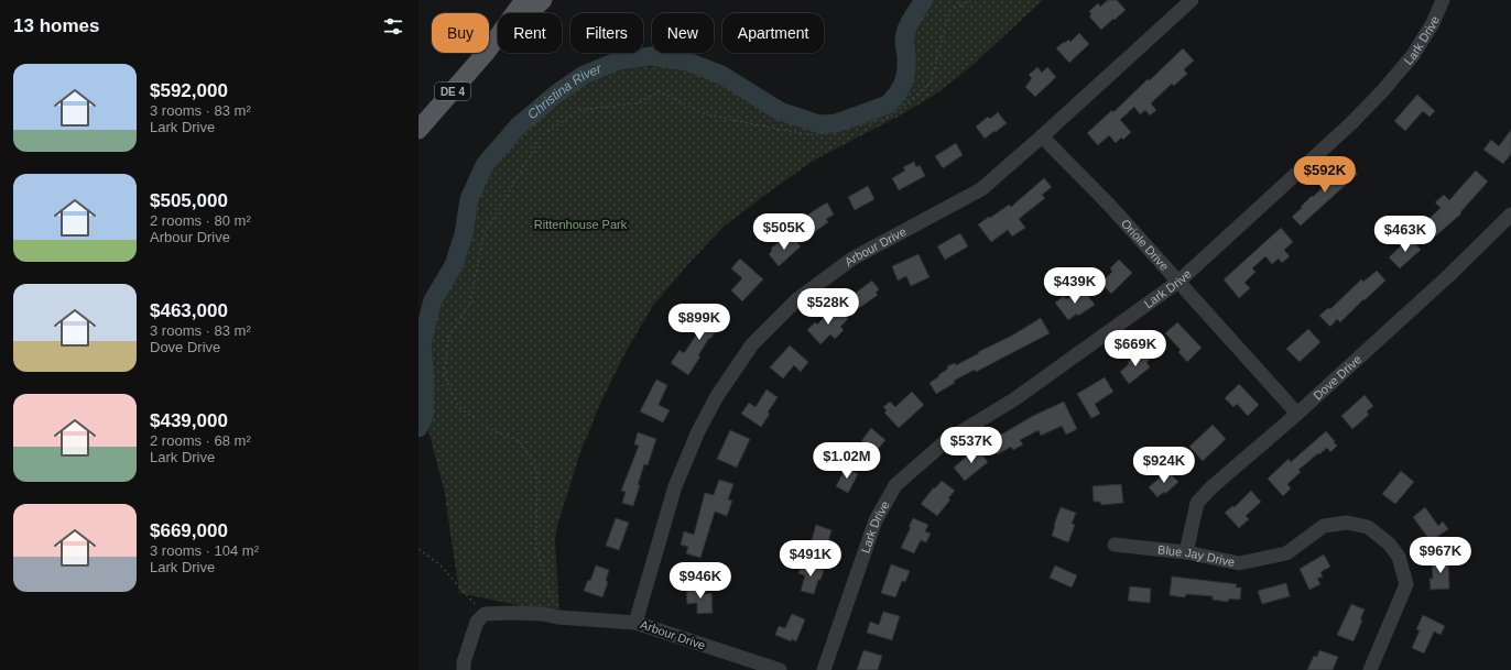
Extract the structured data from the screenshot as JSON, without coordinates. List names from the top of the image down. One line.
{"streets":{"main road":["DE 4"],"street":["Lark Drive","Oriole Drive","Arbour Drive","Dove Drive","Blue Jay Drive"]},"crossings":[["Lark Drive","Oriole Drive"],["Oriole Drive","Arbour Drive"],["Oriole Drive","Dove Drive"],["Dove Drive","Blue Jay Drive"]],"water":["Christina River"],"parks":["Rittenhouse Park"],"page":{"heading":"13 homes","chip":["Buy","Rent","Filters","New","Apartment"],"list":[{"name":"$592,000","note":"3 rooms · 83 m² · Lark Drive"},{"name":"$505,000","note":"2 rooms · 80 m² · Arbour Drive"},{"name":"$463,000","note":"3 rooms · 83 m² · Dove Drive"},{"name":"$439,000","note":"2 rooms · 68 m² · Lark Drive"},{"name":"$669,000","note":"3 rooms · 104 m² · Lark Drive"}],"price":["$592K","$505K","$463K","$439K","$528K","$899K","$669K","$537K","$1.02M","$924K","$967K","$491K","$946K"]}}
